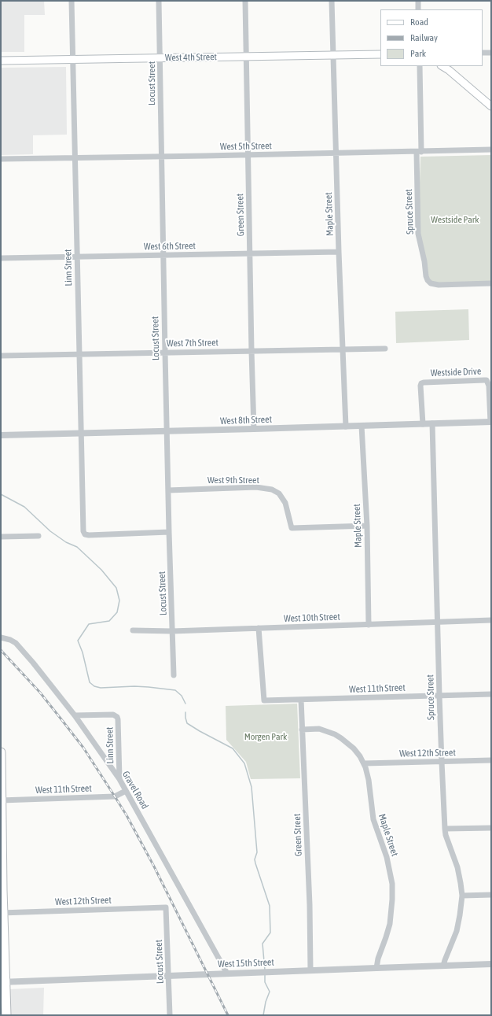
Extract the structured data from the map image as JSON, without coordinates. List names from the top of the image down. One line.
{"streets":{"main road":["West 4th Street"],"street":["Locust Street","West 5th Street","Spruce Street","Maple Street","Green Street","West 6th Street","Linn Street","West 7th Street","Westside Drive","West 8th Street","West 9th Street","West 10th Street","West 11th Street","West 12th Street","Gravel Road","West 15th Street"]},"crossings":[["West 4th Street","Locust Street"],["West 4th Street","Maple Street"],["West 4th Street","Green Street"],["West 4th Street","Linn Street"],["Locust Street","West 5th Street"],["Locust Street","West 6th Street"],["Locust Street","Linn Street"],["Locust Street","West 7th Street"],["Locust Street","West 8th Street"],["Locust Street","West 9th Street"],["Locust Street","West 10th Street"],["Locust Street","West 12th Street"],["Locust Street","West 15th Street"],["West 5th Street","Spruce Street"],["West 5th Street","Maple Street"],["West 5th Street","Green Street"],["West 5th Street","Linn Street"],["Spruce Street","West 8th Street"],["Spruce Street","West 10th Street"],["Spruce Street","West 11th Street"],["Spruce Street","West 12th Street"],["Spruce Street","West 15th Street"],["Maple Street","Green Street"],["Maple Street","West 6th Street"],["Maple Street","West 7th Street"],["Maple Street","West 8th Street"],["Maple Street","West 9th Street"],["Maple Street","West 10th Street"],["Maple Street","West 12th Street"],["Maple Street","West 15th Street"],["Green Street","West 6th Street"],["Green Street","West 7th Street"],["Green Street","West 8th Street"],["Green Street","West 11th Street"],["Green Street","West 15th Street"],["West 6th Street","Linn Street"],["Linn Street","West 7th Street"],["Linn Street","West 8th Street"],["Linn Street","Gravel Road"],["Westside Drive","West 8th Street"],["West 10th Street","West 11th Street"],["West 11th Street","Gravel Road"],["Gravel Road","West 15th Street"]],"parks":["Westside Park","Morgen Park"],"legend":["Road","Railway","Park"]}
